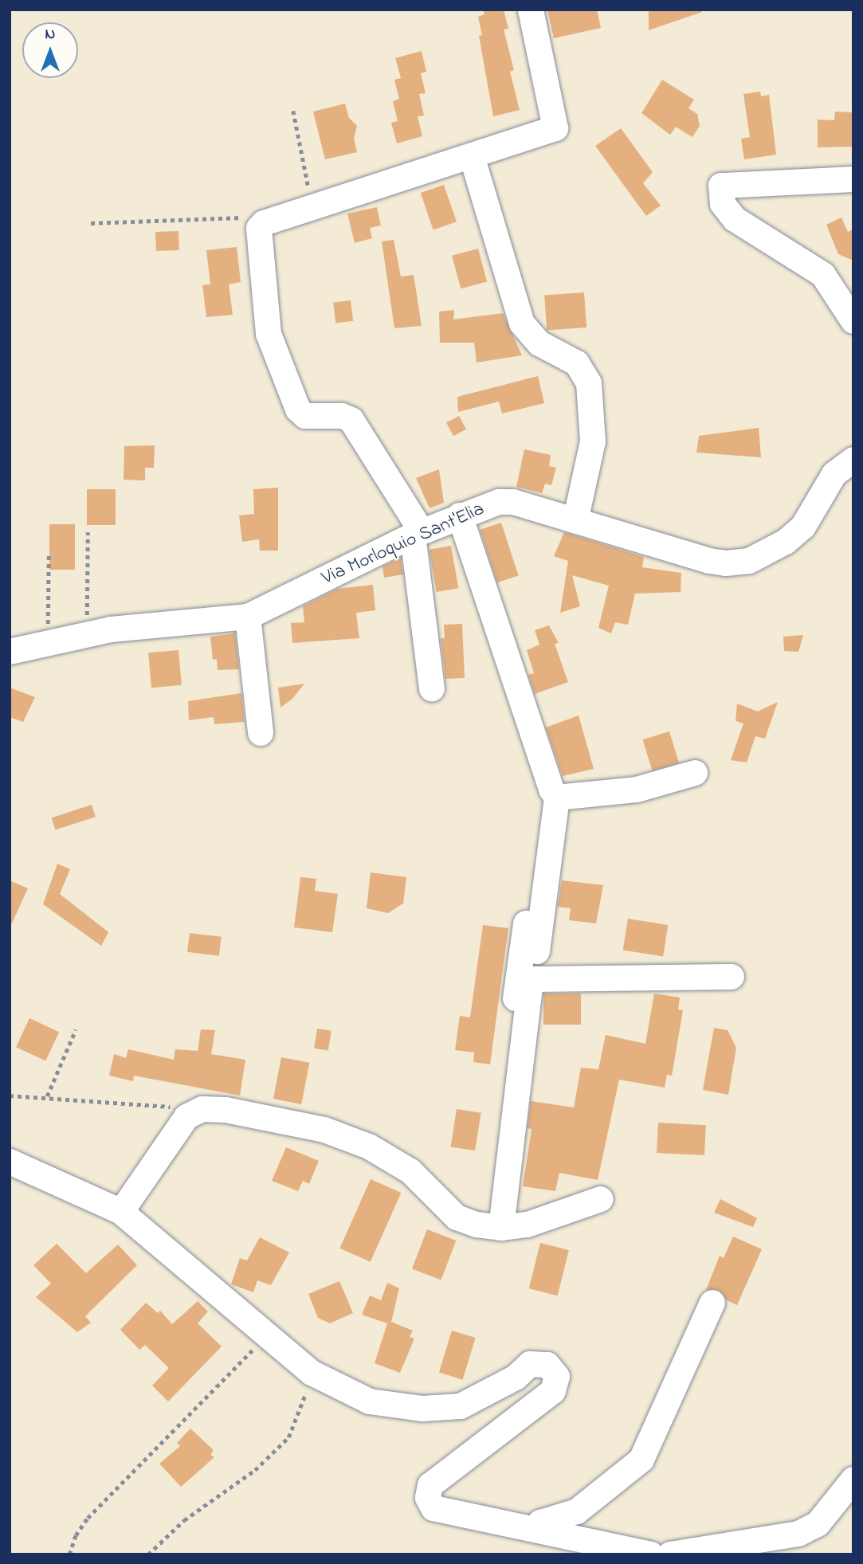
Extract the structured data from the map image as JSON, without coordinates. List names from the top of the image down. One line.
{"streets":{"street":["Via Morloquio Sant'Elia"]},"north":"top"}
